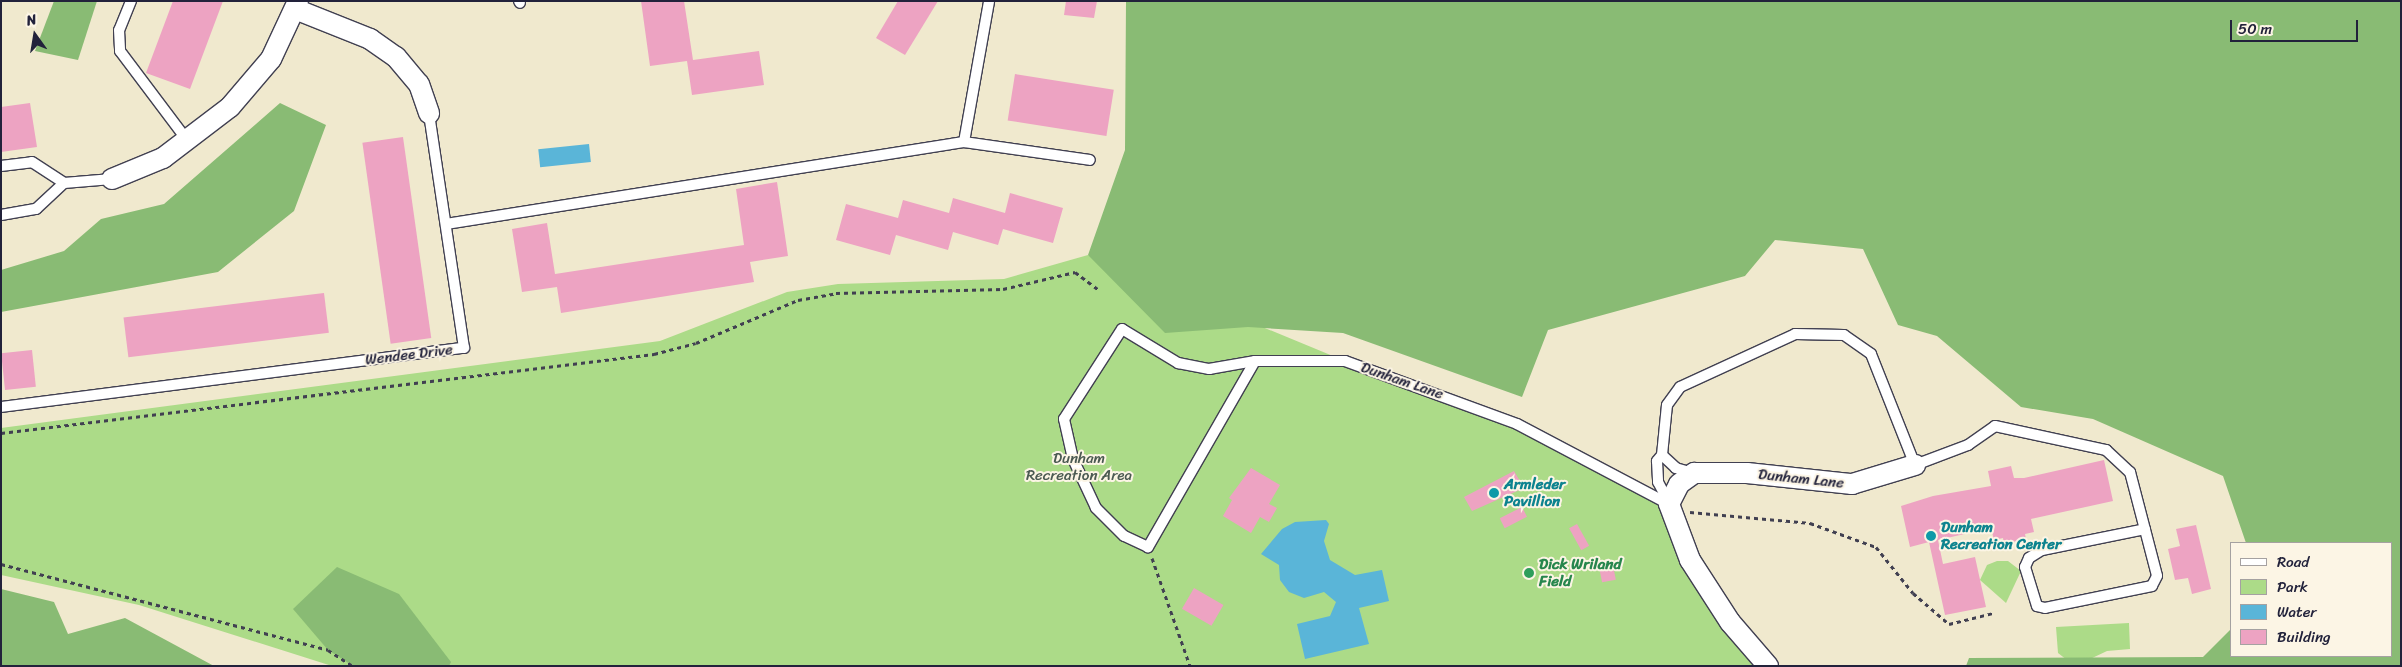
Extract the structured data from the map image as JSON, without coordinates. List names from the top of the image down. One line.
{"streets":{"street":["Wendee Drive","Dunham Lane"]},"parks":["Dunham Recreation Area"],"places":["Armleder Pavillion","Dunham Recreation Center","Dick Wriland Field"],"legend":["Road","Park","Water","Building"],"scale_bar":"50 m","north":"top"}
